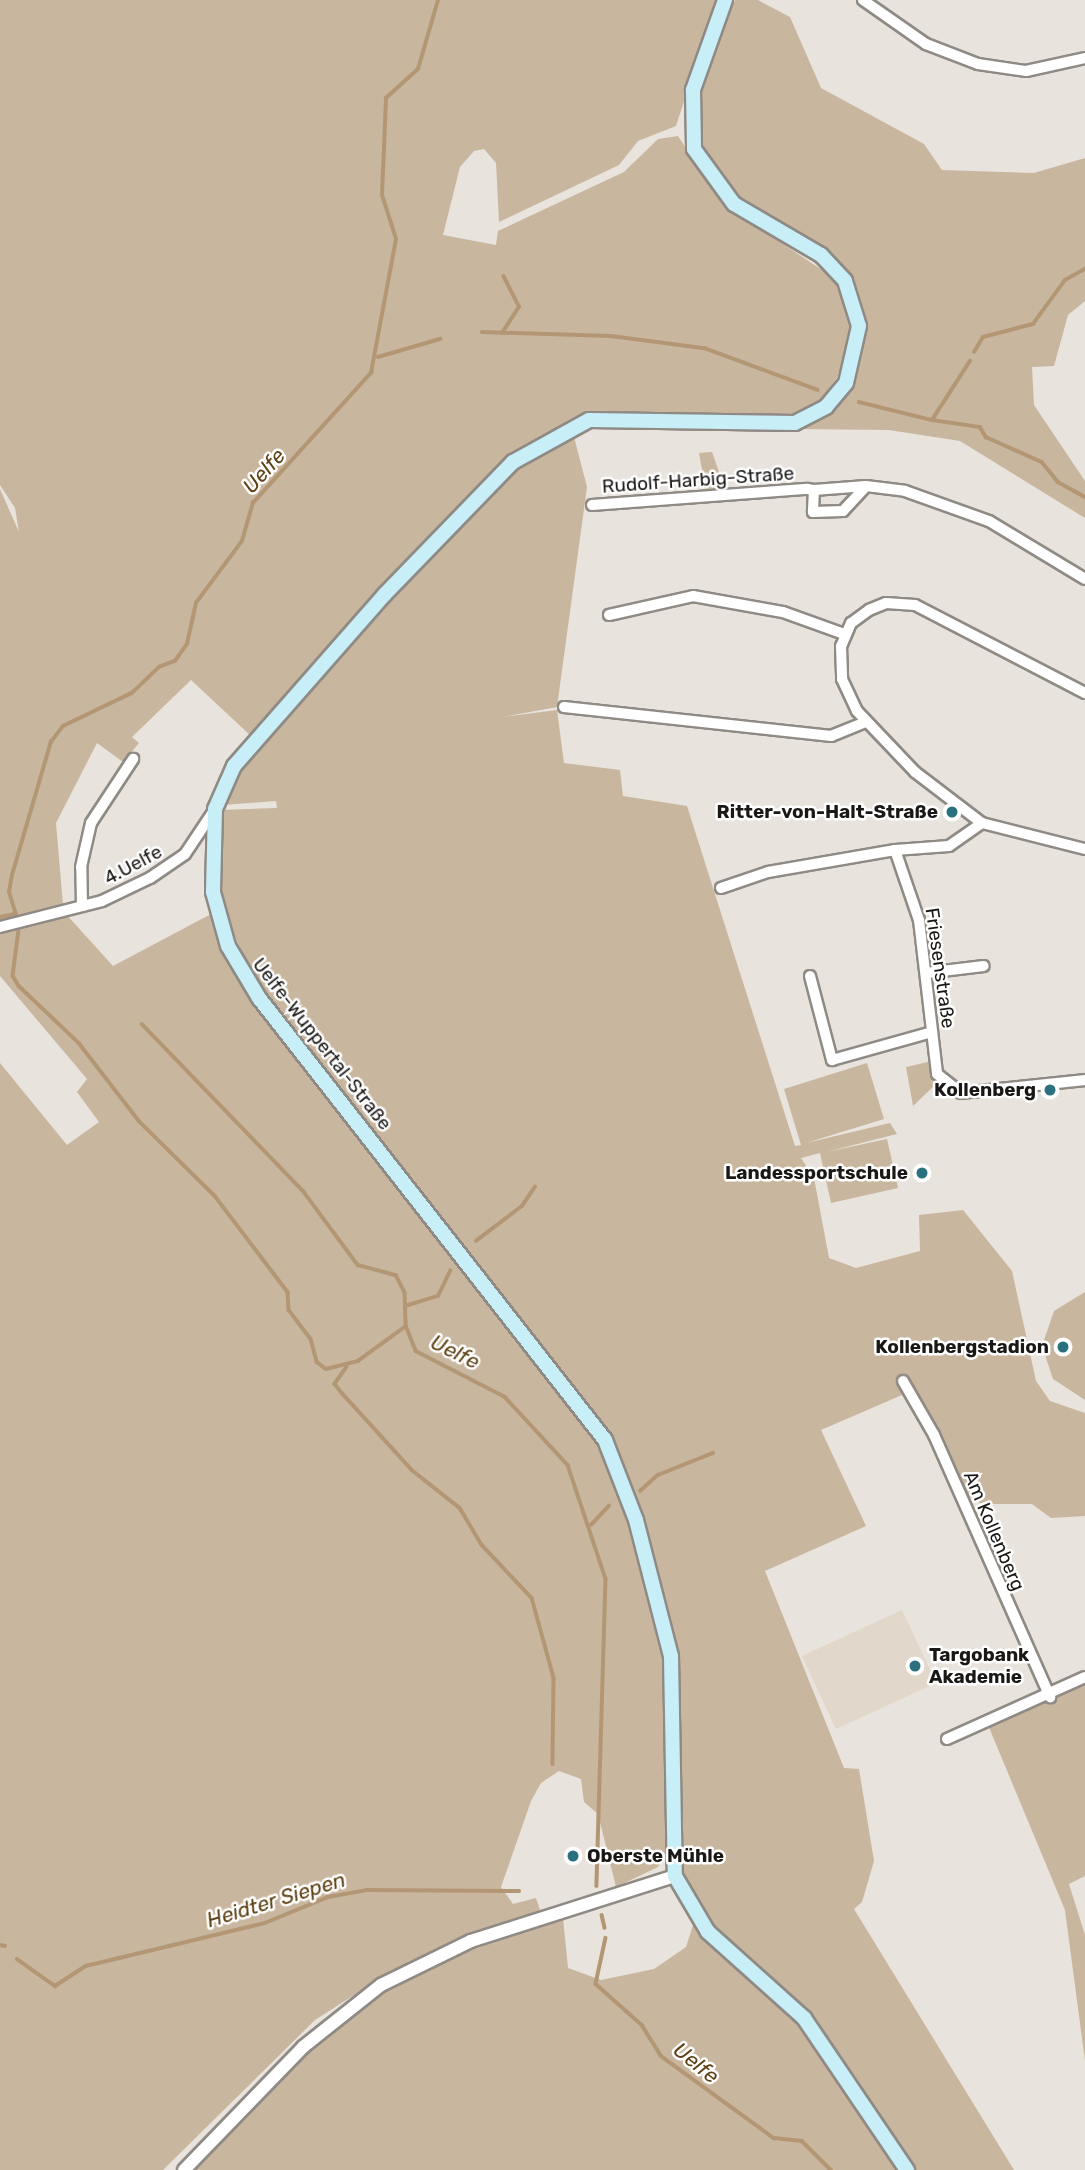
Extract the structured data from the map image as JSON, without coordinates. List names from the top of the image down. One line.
{"streets":{"main road":["Uelfe-Wuppertal-Straße"],"street":["Rudolf-Harbig-Straße","4.Uelfe","Friesenstraße","Am Kollenberg"]},"crossings":[["4.Uelfe","Uelfe-Wuppertal-Straße"]],"water":["Uelfe","Heidter Siepen"],"places":["Ritter-von-Halt-Straße","Kollenberg","Landessportschule","Kollenbergstadion","Targobank Akademie","Oberste Mühle"]}
